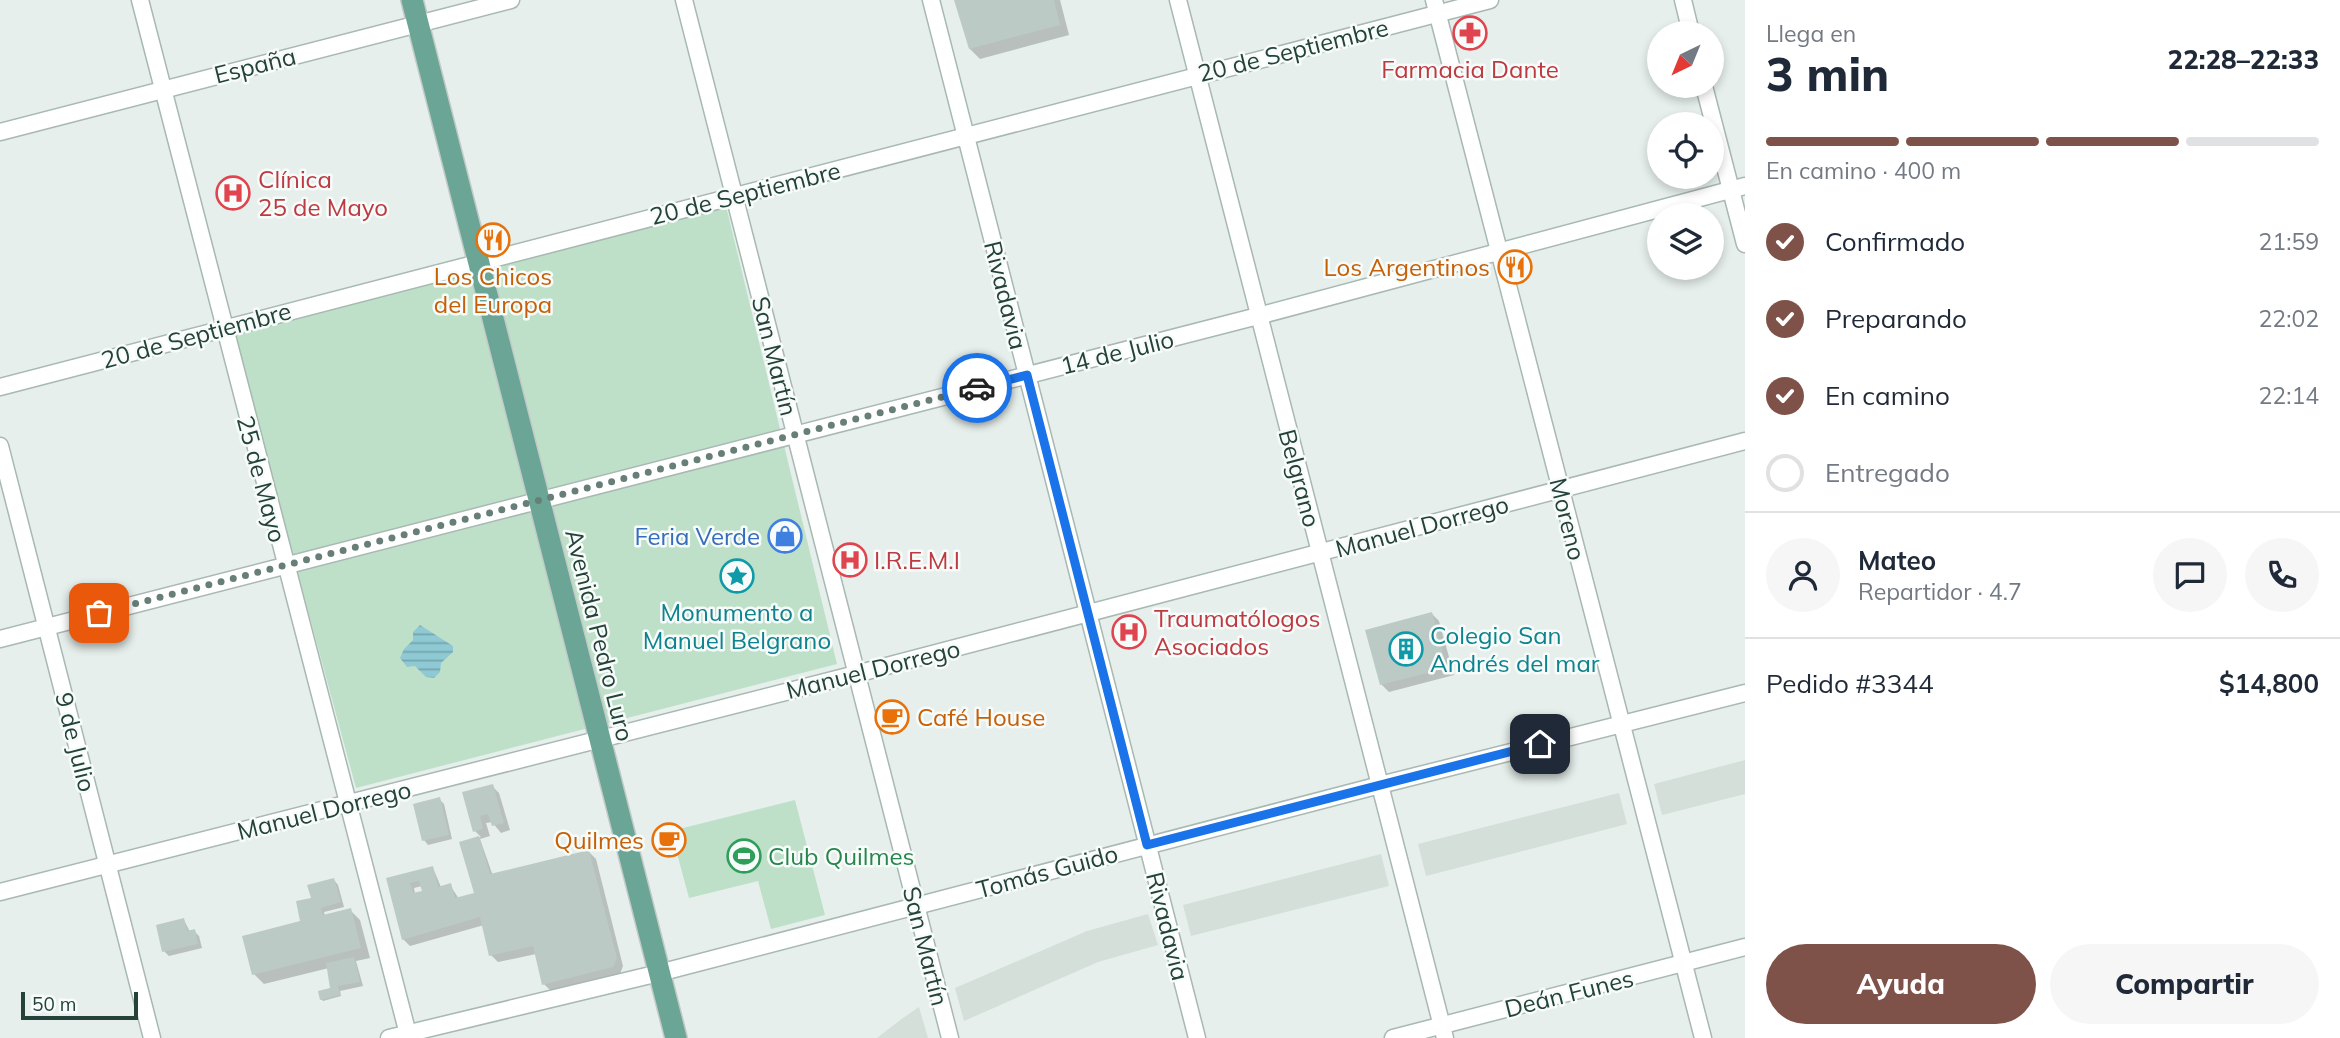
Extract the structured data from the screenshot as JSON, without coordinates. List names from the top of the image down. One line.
{"streets":{"main road":["Avenida Pedro Luro"],"street":["20 de Septiembre","España","Rivadavia","14 de Julio","San Martín","Belgrano","25 de Mayo","Moreno","Manuel Dorrego","9 de Julio","Tomás Guido","Deán Funes"]},"crossings":[["20 de Septiembre","Rivadavia"],["20 de Septiembre","San Martín"],["20 de Septiembre","Belgrano"],["20 de Septiembre","25 de Mayo"],["20 de Septiembre","Moreno"],["20 de Septiembre","Avenida Pedro Luro"],["España","25 de Mayo"],["España","Avenida Pedro Luro"],["Rivadavia","14 de Julio"],["Rivadavia","Manuel Dorrego"],["Rivadavia","Tomás Guido"],["14 de Julio","San Martín"],["14 de Julio","Belgrano"],["14 de Julio","25 de Mayo"],["14 de Julio","Moreno"],["14 de Julio","Avenida Pedro Luro"],["14 de Julio","9 de Julio"],["San Martín","Manuel Dorrego"],["San Martín","Tomás Guido"],["Belgrano","Manuel Dorrego"],["Belgrano","Tomás Guido"],["Belgrano","Deán Funes"],["25 de Mayo","Manuel Dorrego"],["25 de Mayo","Tomás Guido"],["Moreno","Manuel Dorrego"],["Moreno","Tomás Guido"],["Moreno","Deán Funes"],["Manuel Dorrego","Avenida Pedro Luro"],["Manuel Dorrego","9 de Julio"],["Avenida Pedro Luro","Tomás Guido"]],"places":{"pharmacy":["Farmacia Dante"],"hospital":["Clínica 25 de Mayo","I.R.E.M.I","Traumatólogos Asociados"],"restaurant":["Los Chicos del Europa","Los Argentinos"],"shop":["Feria Verde"],"place":["Monumento a Manuel Belgrano"],"building":["Colegio San Andrés del mar"],"cafe":["Café House","Quilmes"],"sports":["Club Quilmes"]},"scale_bar":"50 m","north":"bottom left","page":{"heading":["3 min","Llega en","22:28–22:33"],"panel":["Mateo","Repartidor · 4.7","Pedido #3344","$14,800"],"bar":"En camino · 400 m","list":[["Confirmado","21:59"],["Preparando","22:02"],["En camino","22:14"],"Entregado"],"buttons":["Ayuda","Compartir"],"scale":"50 m"}}
